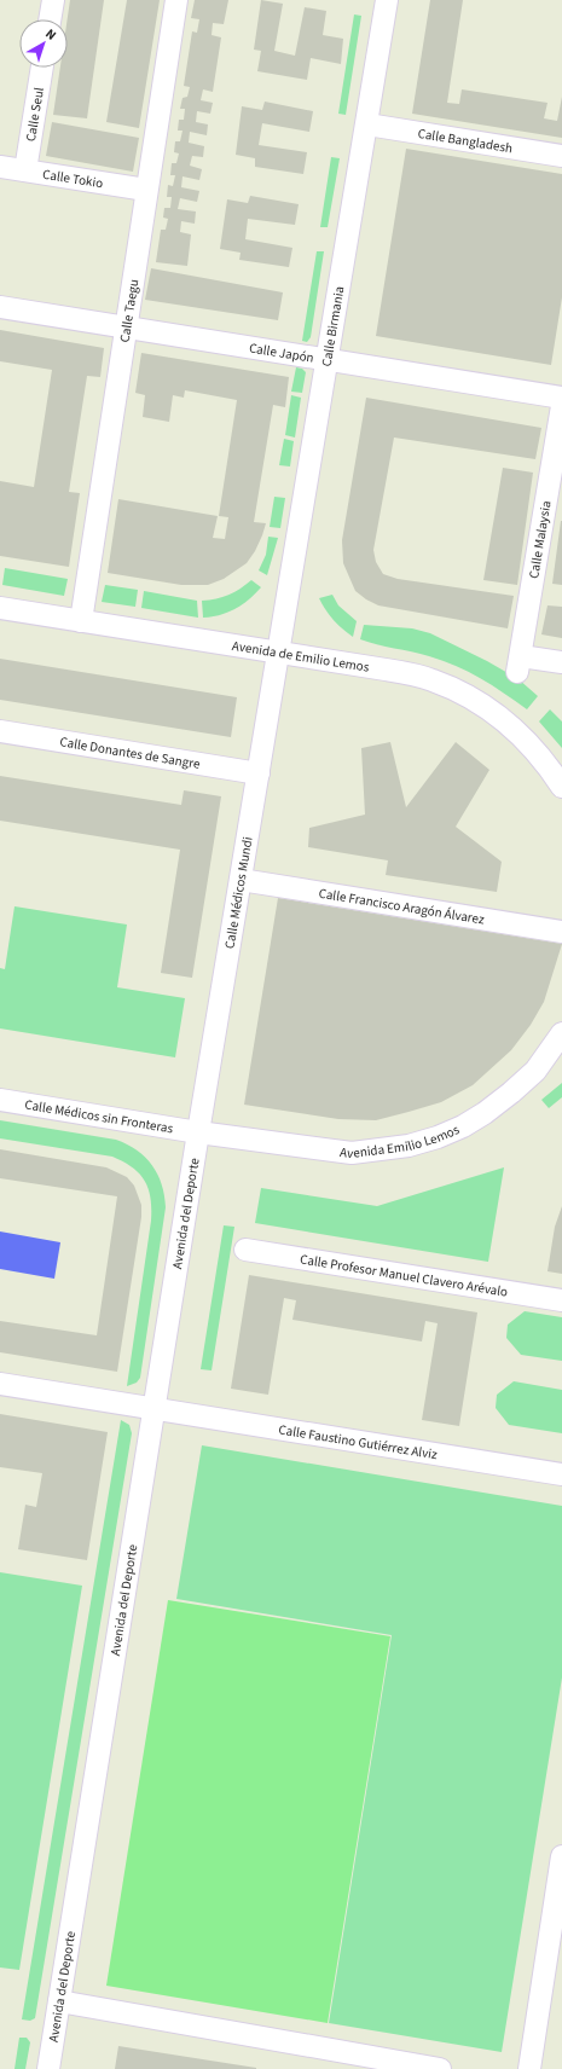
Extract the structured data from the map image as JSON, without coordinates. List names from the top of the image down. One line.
{"streets":{"street":["Calle Seul","Calle Bangladesh","Calle Tokio","Calle Taegu","Calle Birmania","Calle Japón","Calle Malaysia","Avenida de Emilio Lemos","Calle Donantes de Sangre","Calle Médicos Mundi","Calle Francisco Aragón Álvarez","Calle Médicos sin Fronteras","Avenida Emilio Lemos","Avenida del Deporte","Calle Profesor Manuel Clavero Arévalo","Calle Faustino Gutiérrez Alviz"]},"crossings":[["Calle Seul","Calle Tokio"],["Calle Bangladesh","Calle Birmania"],["Calle Tokio","Calle Taegu"],["Calle Taegu","Calle Japón"],["Calle Taegu","Avenida de Emilio Lemos"],["Calle Birmania","Calle Japón"],["Calle Birmania","Avenida de Emilio Lemos"],["Calle Birmania","Calle Médicos Mundi"],["Avenida de Emilio Lemos","Calle Médicos Mundi"],["Calle Donantes de Sangre","Calle Médicos Mundi"],["Calle Médicos Mundi","Calle Francisco Aragón Álvarez"],["Calle Médicos Mundi","Calle Médicos sin Fronteras"],["Calle Médicos Mundi","Avenida Emilio Lemos"],["Calle Médicos Mundi","Avenida del Deporte"],["Calle Médicos sin Fronteras","Avenida Emilio Lemos"],["Calle Médicos sin Fronteras","Avenida del Deporte"],["Avenida Emilio Lemos","Avenida del Deporte"],["Avenida del Deporte","Calle Faustino Gutiérrez Alviz"]],"north":"top right"}
